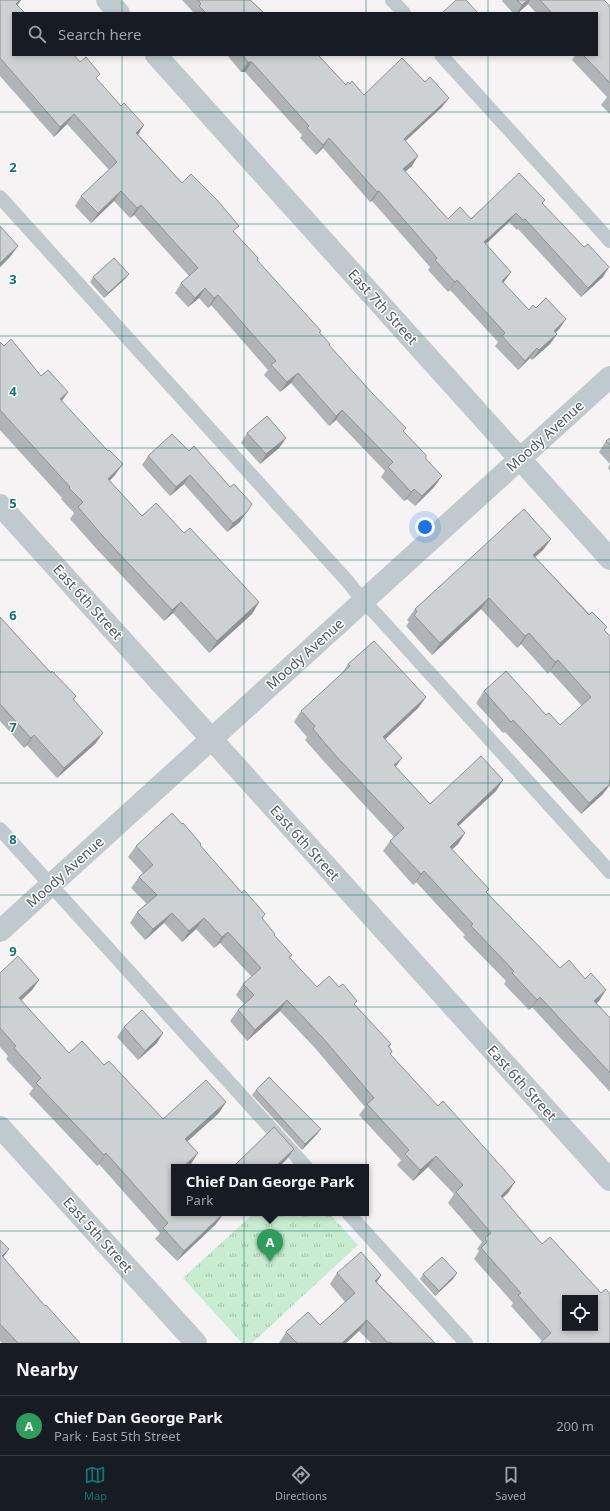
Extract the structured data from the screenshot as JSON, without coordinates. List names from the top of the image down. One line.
{"streets":{"street":["East 7th Street","Moody Avenue","East 6th Street","East 5th Street"]},"crossings":[["East 7th Street","Moody Avenue"],["Moody Avenue","East 6th Street"]],"page":{"search":"Search here","popup":["Chief Dan George Park","Park"],"pins":"A","heading":"Nearby","list":[{"mark":"A","name":"Chief Dan George Park","note":"Park · East 5th Street","value":"200 m"}],"nav":["Map","Directions","Saved"]},"grid":{"rows":["2","3","4","5","6","7","8","9"]}}
